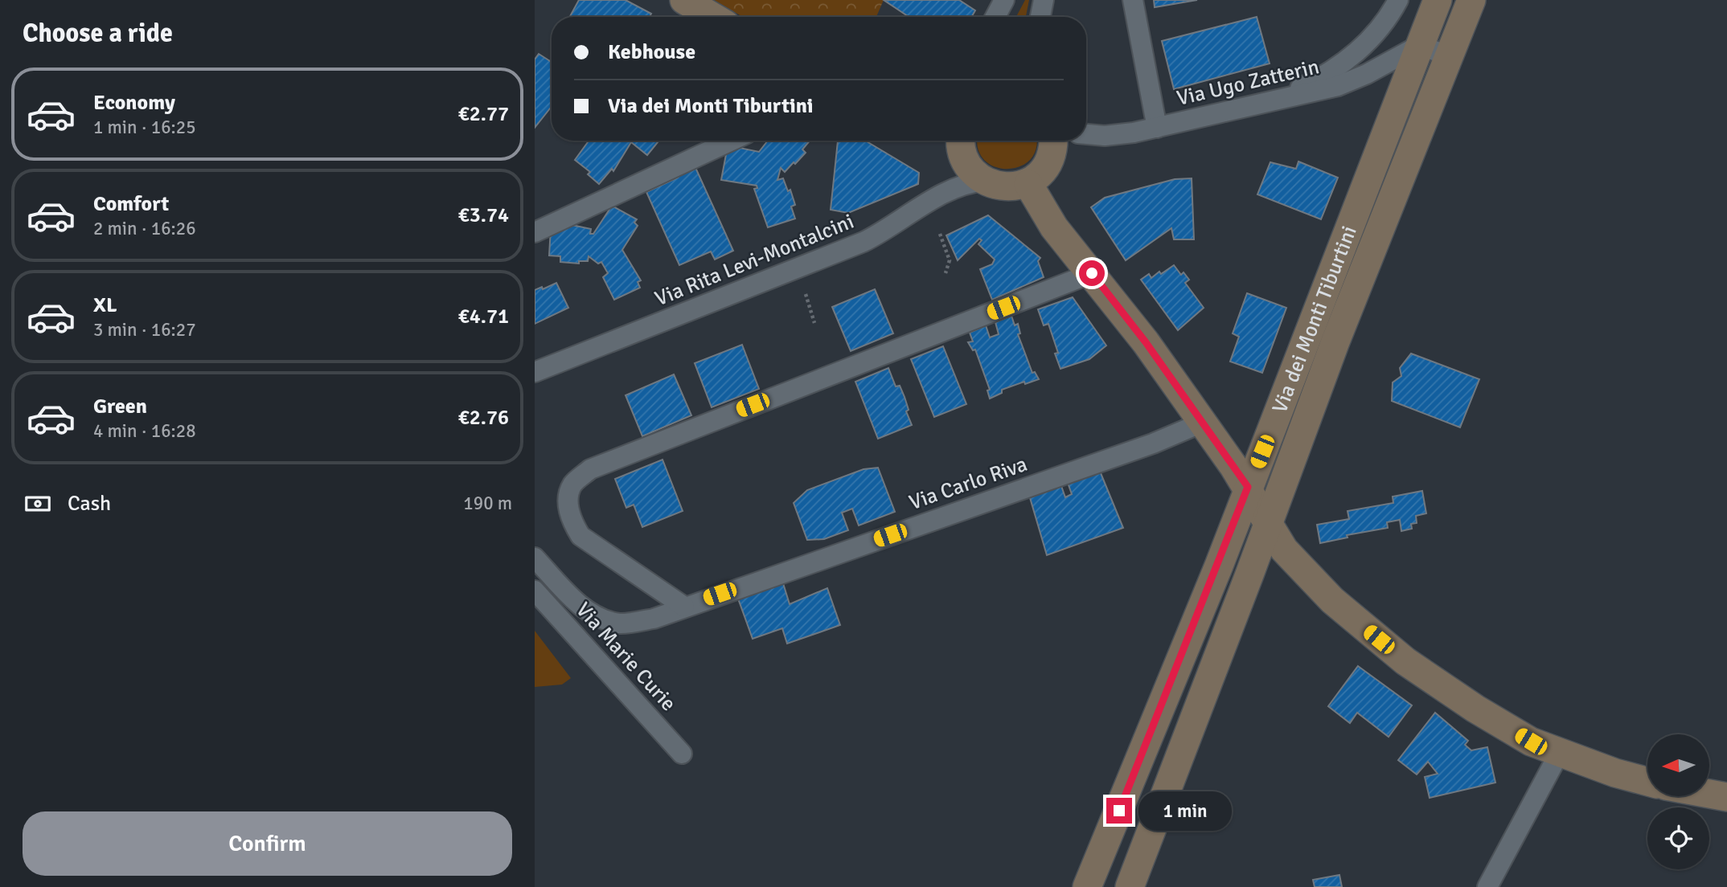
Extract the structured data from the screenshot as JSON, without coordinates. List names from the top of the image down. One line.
{"streets":{"main road":["Via dei Monti Tiburtini"],"street":["Via Ugo Zatterin","Via Rita Levi-Montalcini","Via Carlo Riva","Via Marie Curie"]},"crossings":[["Via Ugo Zatterin","Via dei Monti Tiburtini"]],"north":"left","page":{"heading":"Choose a ride","banner":["Kebhouse","Via dei Monti Tiburtini"],"list":[{"name":"Economy","note":"1 min · 16:25","value":"€2.77"},{"name":"Comfort","note":"2 min · 16:26","value":"€3.74"},{"name":"XL","note":"3 min · 16:27","value":"€4.71"},{"name":"Green","note":"4 min · 16:28","value":"€2.76"}],"pay":["Cash","190 m"],"bubble":"1 min","buttons":"Confirm"}}
